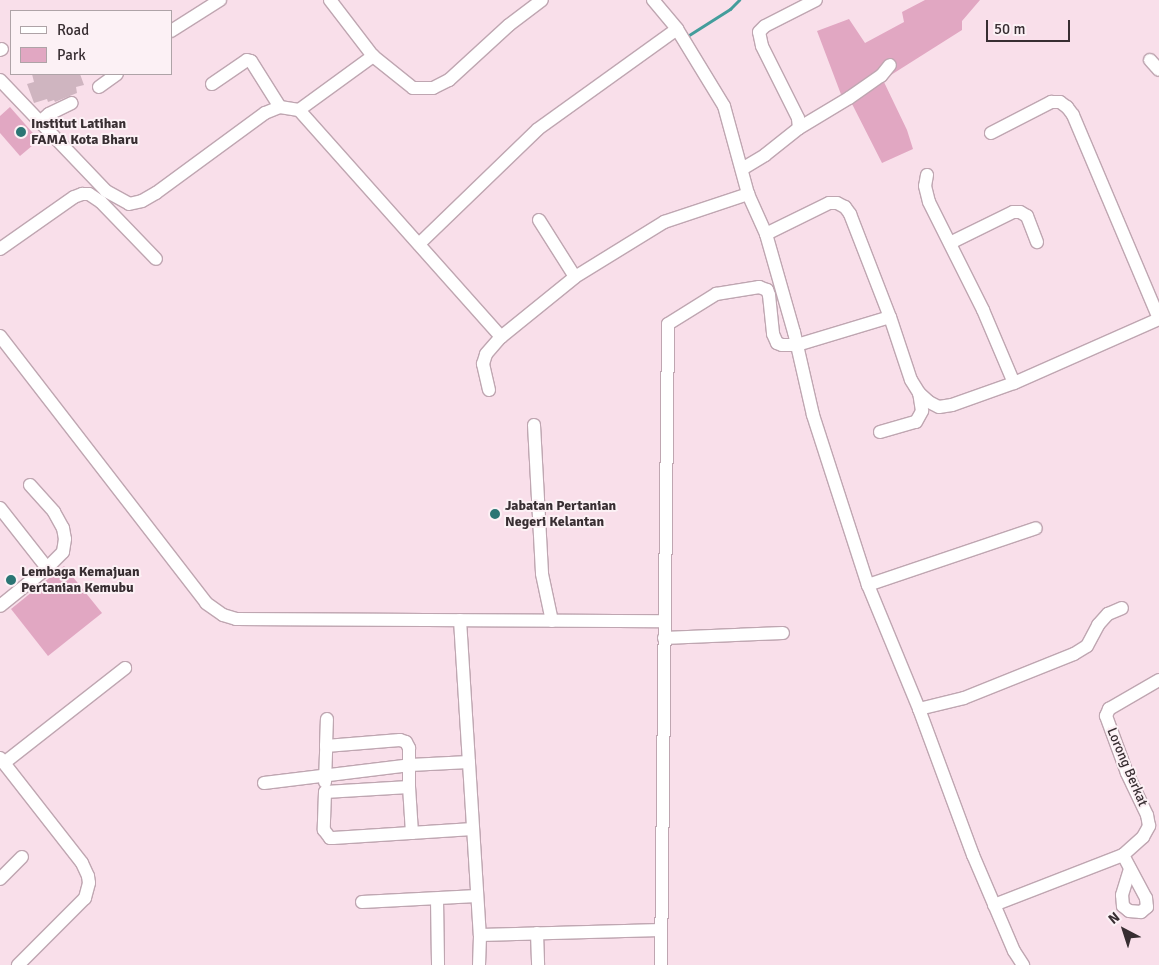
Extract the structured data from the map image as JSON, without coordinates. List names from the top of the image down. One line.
{"streets":{"street":["Lorong Berkat"]},"places":["Institut Latihan FAMA Kota Bharu","Jabatan Pertanian Negeri Kelantan","Lembaga Kemajuan Pertanian Kemubu"],"legend":["Road","Park"],"scale_bar":"50 m","north":"top left"}
